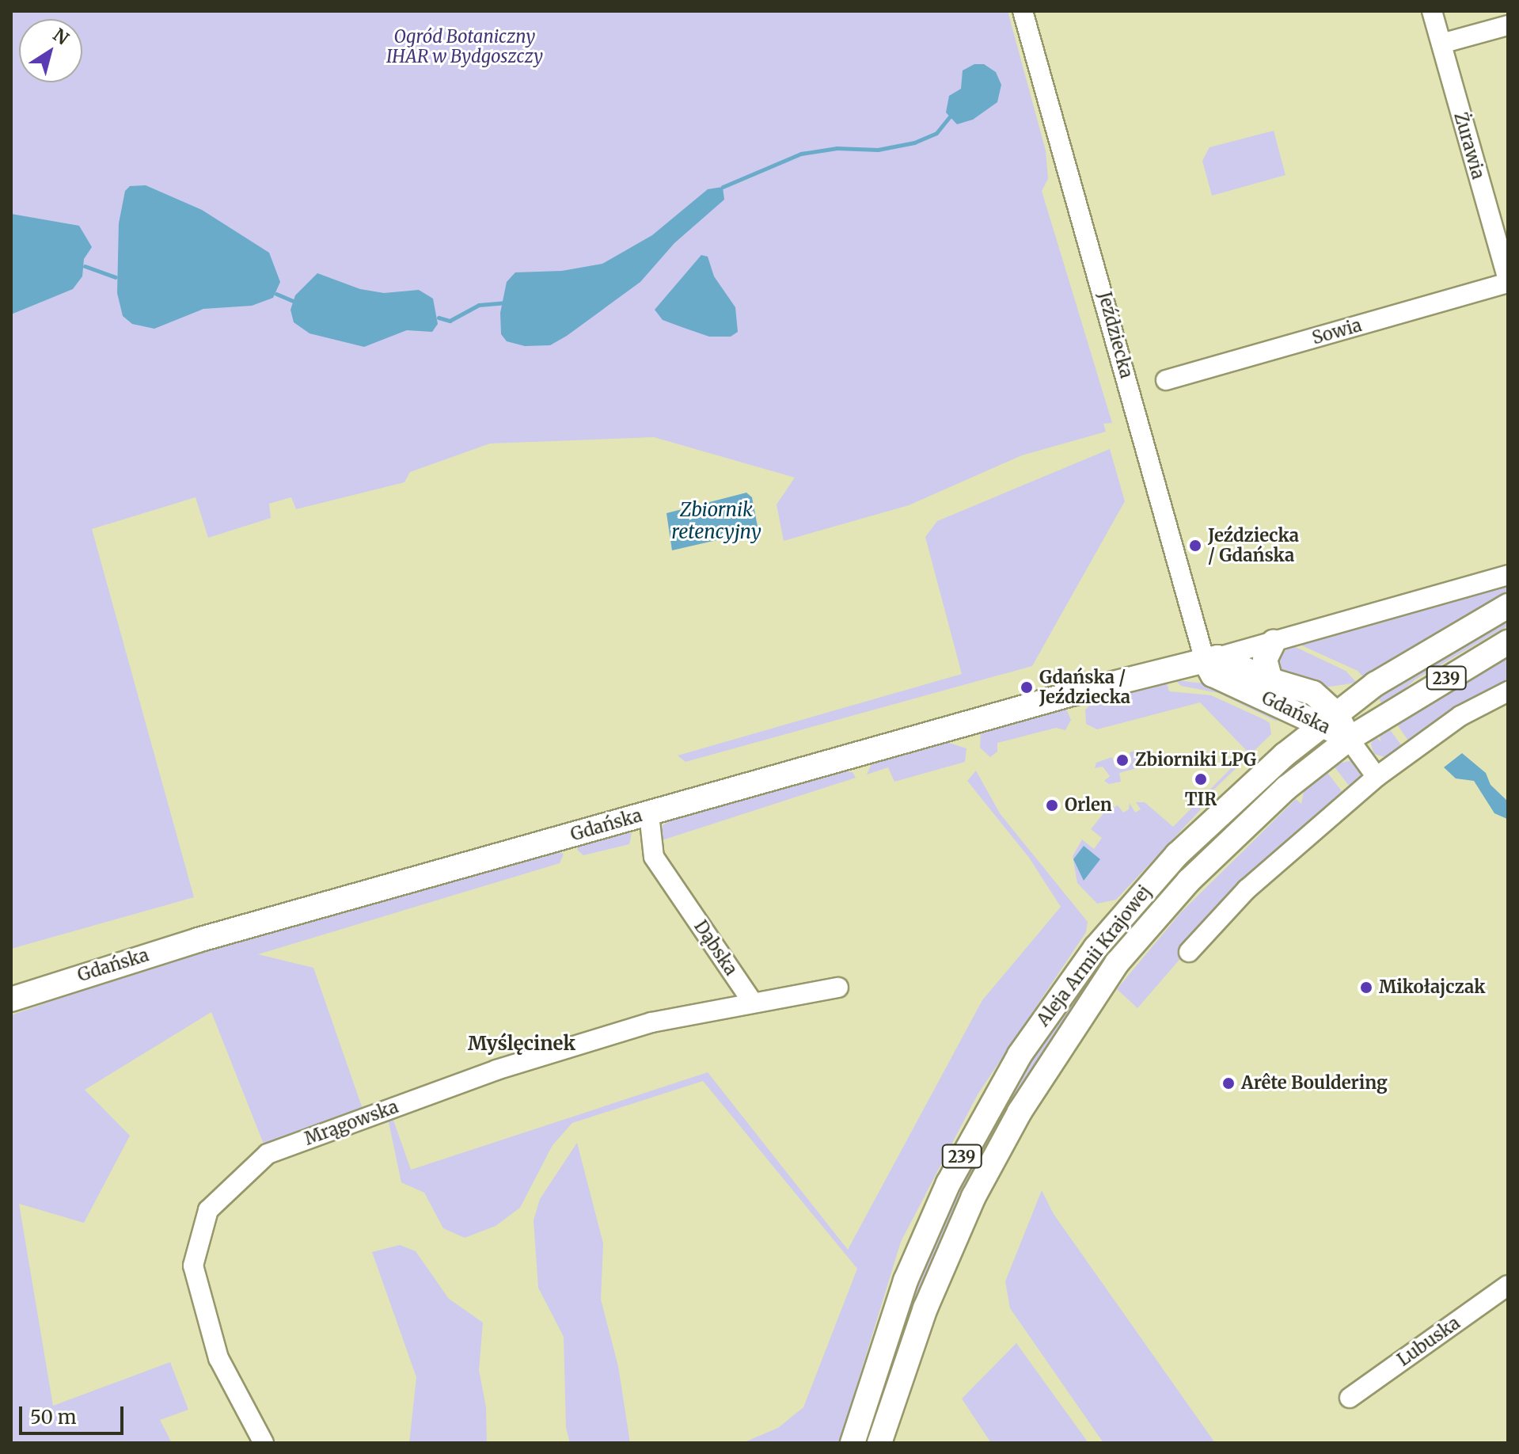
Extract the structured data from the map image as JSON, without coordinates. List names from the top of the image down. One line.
{"streets":{"main road":["239","Gdańska","Aleja Armii Krajowej"],"street":["Żurawia","Sowia","Jeździecka","Dąbska","Mrągowska","Lubuska"]},"crossings":[["Żurawia","Sowia"],["Jeździecka","Gdańska"],["Gdańska","Dąbska"],["Gdańska","Aleja Armii Krajowej"],["Dąbska","Mrągowska"]],"districts":["Myślęcinek"],"water":["Zbiornik retencyjny"],"parks":["Ogród Botaniczny IHAR w Bydgoszczy"],"places":["Jeździecka / Gdańska","Gdańska / Jeździecka","Zbiorniki LPG","TIR","Orlen","Mikołajczak","Arête Bouldering"],"scale_bar":"50 m","north":"top right"}
